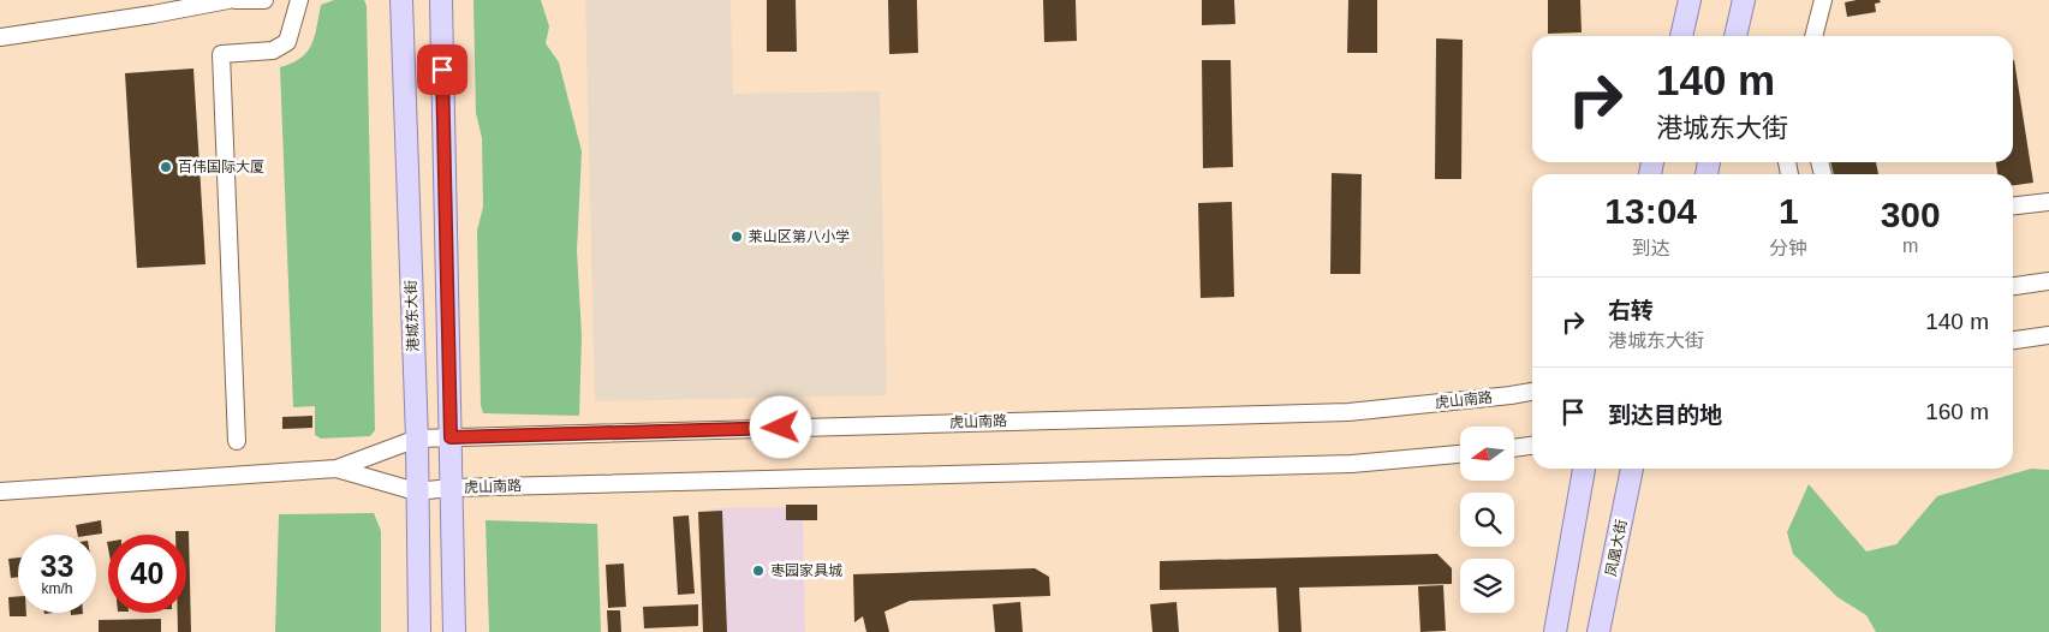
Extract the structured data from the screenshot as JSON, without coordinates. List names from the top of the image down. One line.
{"streets":{"main road":["港城东大街","凤凰大街"],"street":["虎山南路"]},"crossings":[["港城东大街","虎山南路"]],"places":["百伟国际大厦","莱山区第八小学","枣园家具城"],"north":"left","page":{"turn":["140 m","港城东大街"],"eta":["13:04","到达","1","分钟","300","m"],"list":[{"name":"右转","note":"港城东大街","value":"140 m"},{"name":"到达目的地","value":"160 m"}],"speed":"33 km/h","limit":"40"}}
